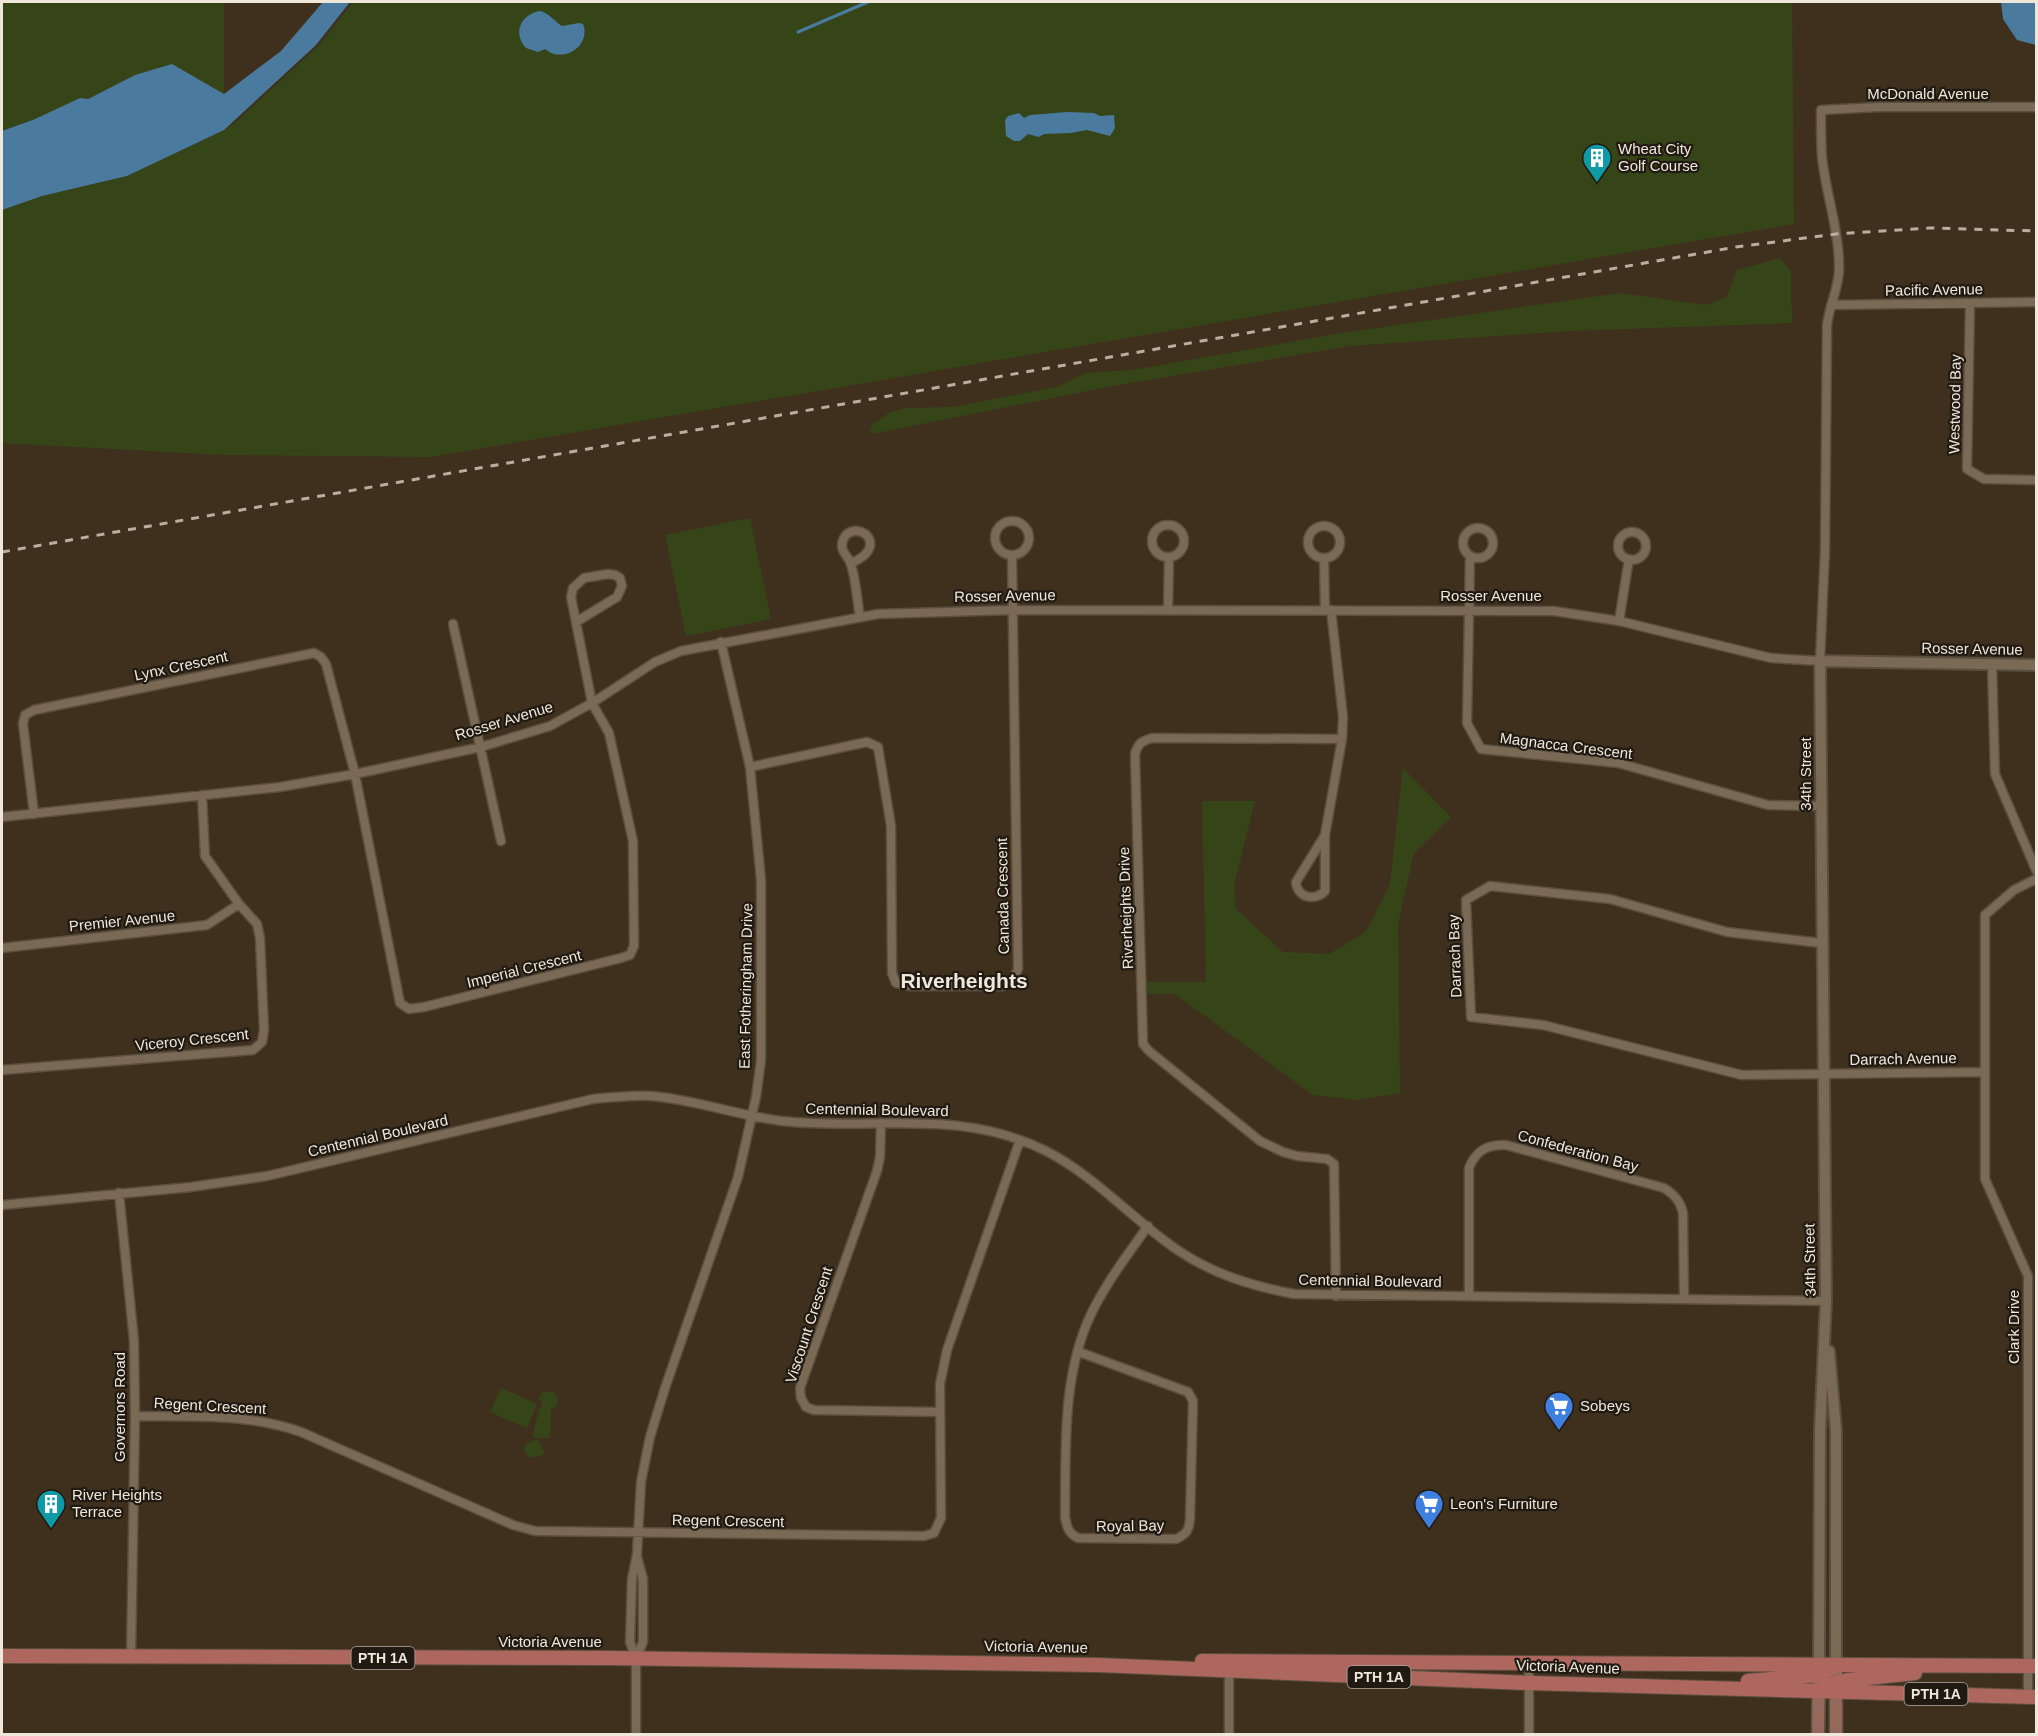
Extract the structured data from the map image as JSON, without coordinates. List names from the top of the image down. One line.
{"streets":{"main road":["34th Street","Victoria Avenue","PTH 1A"],"street":["McDonald Avenue","Pacific Avenue","Westwood Bay","Rosser Avenue","Lynx Crescent","Magnacca Crescent","Canada Crescent","Riverheights Drive","Premier Avenue","Darrach Bay","Imperial Crescent","East Fotheringham Drive","Viceroy Crescent","Darrach Avenue","Centennial Boulevard","Confederation Bay","Viscount Crescent","Clark Drive","Regent Crescent","Governors Road","Royal Bay"]},"crossings":[["McDonald Avenue","34th Street"],["Pacific Avenue","Westwood Bay"],["Pacific Avenue","34th Street"],["Rosser Avenue","Lynx Crescent"],["Rosser Avenue","Magnacca Crescent"],["Rosser Avenue","34th Street"],["Rosser Avenue","Canada Crescent"],["Rosser Avenue","Imperial Crescent"],["Rosser Avenue","East Fotheringham Drive"],["Rosser Avenue","Viceroy Crescent"],["Lynx Crescent","Imperial Crescent"],["Magnacca Crescent","34th Street"],["34th Street","Darrach Bay"],["34th Street","Darrach Avenue"],["34th Street","Centennial Boulevard"],["34th Street","Victoria Avenue"],["Canada Crescent","East Fotheringham Drive"],["Riverheights Drive","Centennial Boulevard"],["Premier Avenue","Viceroy Crescent"],["Darrach Bay","Darrach Avenue"],["East Fotheringham Drive","Centennial Boulevard"],["East Fotheringham Drive","Regent Crescent"],["Darrach Avenue","Clark Drive"],["Centennial Boulevard","Confederation Bay"],["Centennial Boulevard","Viscount Crescent"],["Centennial Boulevard","Regent Crescent"],["Centennial Boulevard","Governors Road"],["Centennial Boulevard","Royal Bay"],["Viscount Crescent","Regent Crescent"],["Clark Drive","Victoria Avenue"],["Regent Crescent","Governors Road"],["Governors Road","Victoria Avenue"]],"districts":["Riverheights"],"places":{"building":["Wheat City Golf Course","River Heights Terrace"],"supermarket":["Sobeys","Leon's Furniture"]}}
